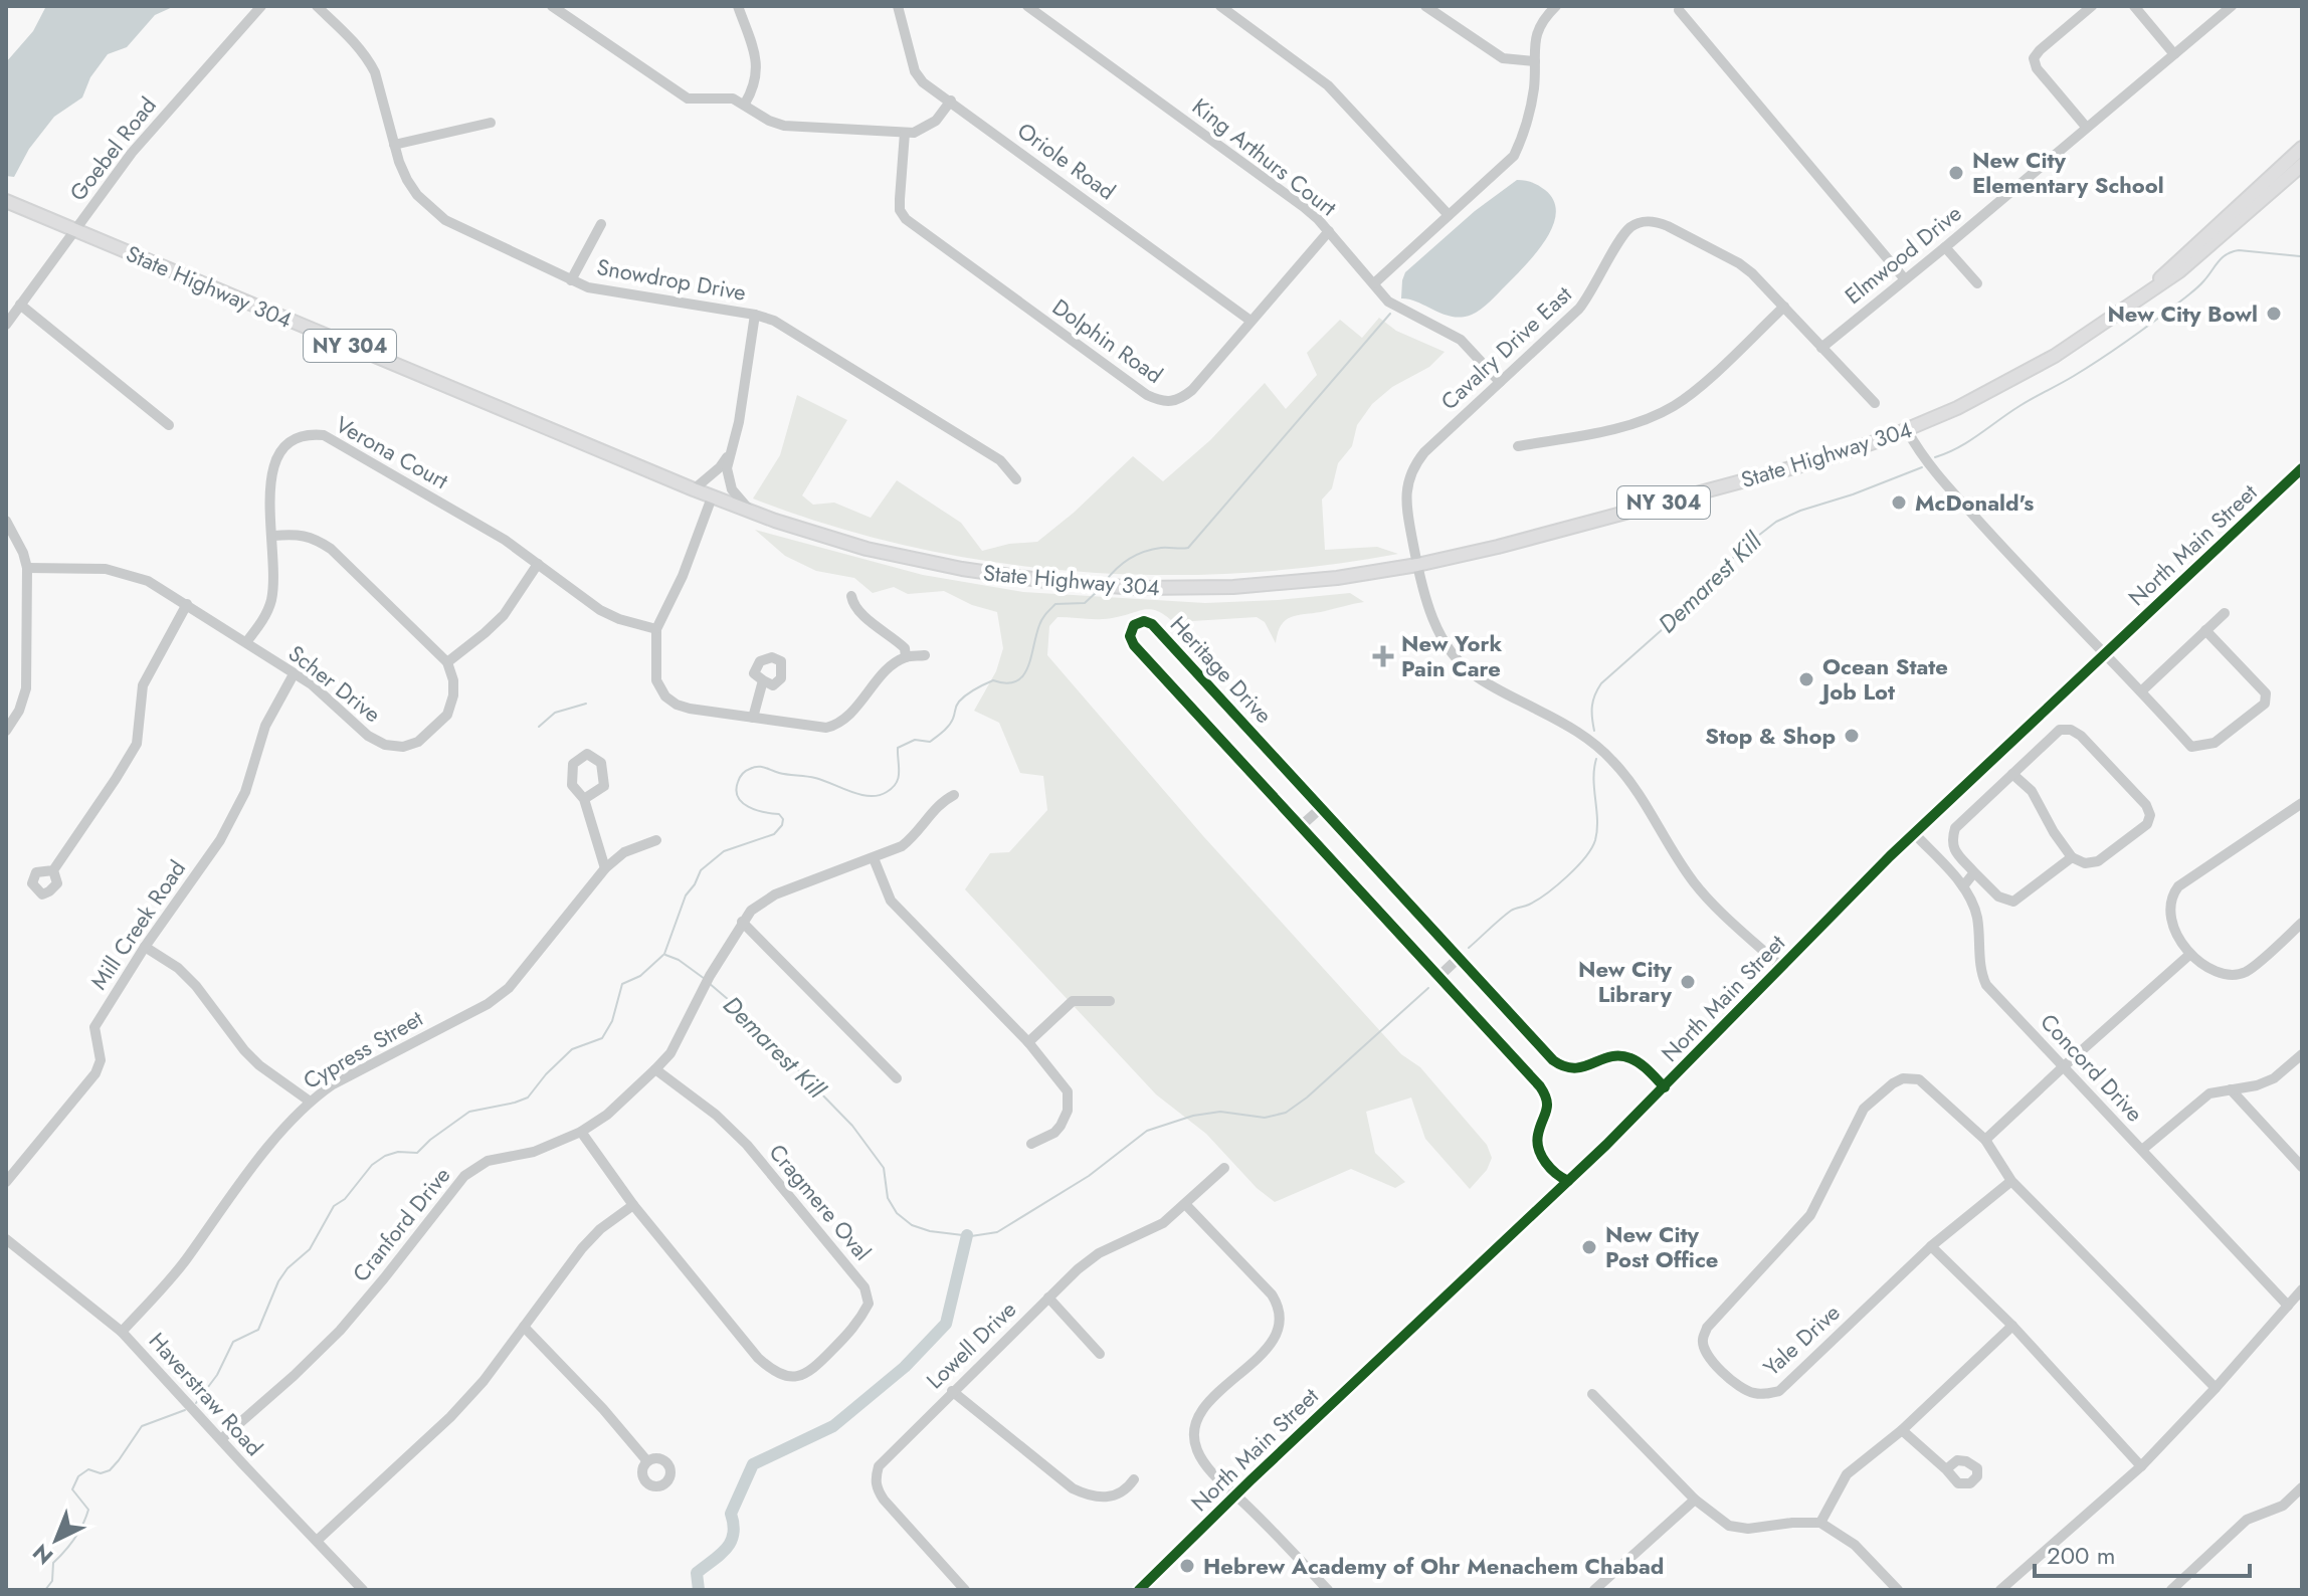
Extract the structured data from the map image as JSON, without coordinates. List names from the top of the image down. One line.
{"streets":{"main road":["State Highway 304","NY 304"],"street":["Goebel Road","King Arthurs Court","Oriole Road","Elmwood Drive","Snowdrop Drive","Dolphin Road","Cavalry Drive East","Verona Court","North Main Street","Heritage Drive","Scher Drive","Mill Creek Road","Cypress Street","Concord Drive","Cragmere Oval","Cranford Drive","Yale Drive","Lowell Drive","Haverstraw Road"]},"crossings":[["Goebel Road","State Highway 304"],["King Arthurs Court","Dolphin Road"],["King Arthurs Court","Cavalry Drive East"],["Oriole Road","Dolphin Road"],["Elmwood Drive","Cavalry Drive East"],["State Highway 304","Cavalry Drive East"],["Cavalry Drive East","North Main Street"],["Verona Court","Scher Drive"],["North Main Street","Heritage Drive"],["North Main Street","Concord Drive"],["Scher Drive","Mill Creek Road"],["Cypress Street","Haverstraw Road"],["Cragmere Oval","Cranford Drive"],["Cranford Drive","Haverstraw Road"]],"water":["Demarest Kill"],"places":{"other":["New City Elementary School","New City Bowl","McDonald's","Ocean State Job Lot","Stop & Shop","New City Library","New City Post Office","Hebrew Academy of Ohr Menachem Chabad"],"health":["New York Pain Care"]},"scale_bar":"200 m","north":"bottom left"}
